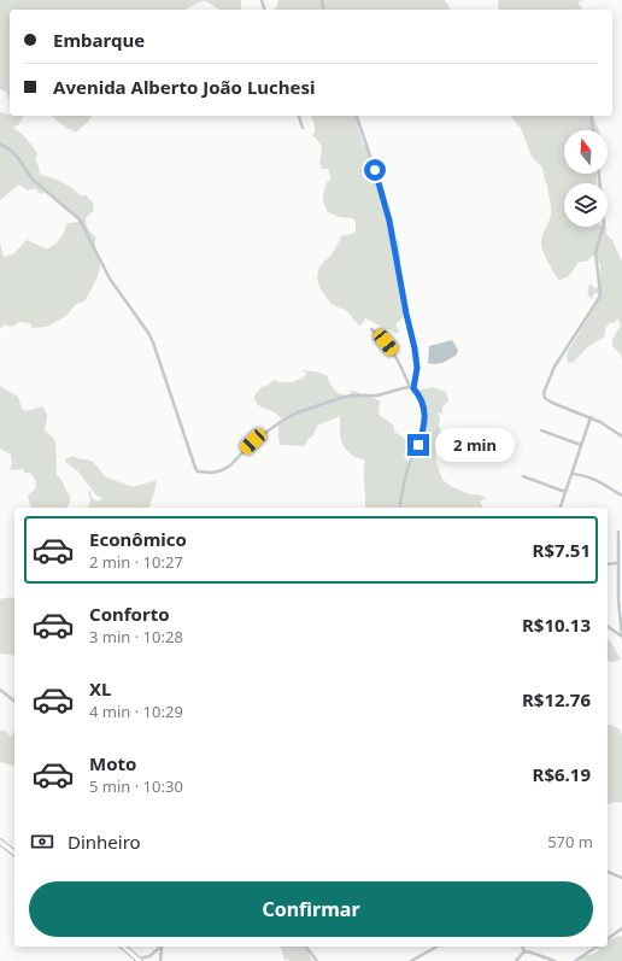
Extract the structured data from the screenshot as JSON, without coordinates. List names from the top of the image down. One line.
{"north":"top","page":{"banner":["Embarque","Avenida Alberto João Luchesi"],"bubble":"2 min","list":[{"name":"Econômico","note":"2 min · 10:27","value":"R$7.51"},{"name":"Conforto","note":"3 min · 10:28","value":"R$10.13"},{"name":"XL","note":"4 min · 10:29","value":"R$12.76"},{"name":"Moto","note":"5 min · 10:30","value":"R$6.19"}],"pay":["Dinheiro","570 m"],"buttons":"Confirmar"}}
